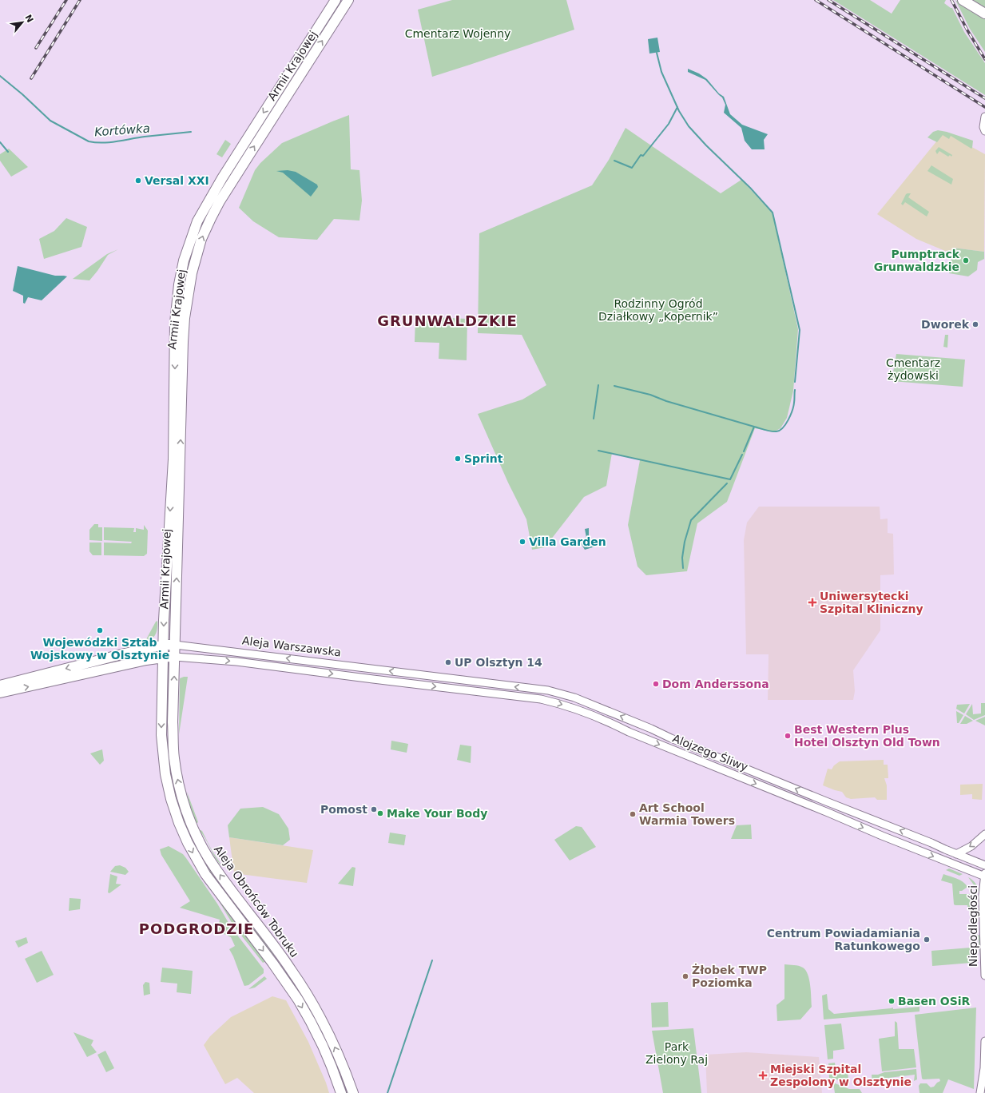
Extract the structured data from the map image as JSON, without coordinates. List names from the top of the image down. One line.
{"streets":{"main road":["Armii Krajowej","Aleja Warszawska","Aleja Obrońców Tobruku"],"street":["Alojzego Śliwy","Niepodległości"]},"crossings":[["Armii Krajowej","Aleja Warszawska"],["Armii Krajowej","Aleja Obrońców Tobruku"],["Aleja Warszawska","Alojzego Śliwy"],["Aleja Warszawska","Aleja Obrońców Tobruku"],["Alojzego Śliwy","Niepodległości"]],"districts":["GRUNWALDZKIE","PODGRODZIE"],"water":["Kortówka"],"parks":["Cmentarz Wojenny","Rodzinny Ogród Działkowy „Kopernik”","Cmentarz żydowski","Park Zielony Raj"],"places":{"other":["Versal XXI","Pumptrack Grunwaldzkie","Dworek","Sprint","Villa Garden","Wojewódzki Sztab Wojskowy w Olsztynie","UP Olsztyn 14","Dom Anderssona","Best Western Plus Hotel Olsztyn Old Town","Pomost","Make Your Body","Art School Warmia Towers","Centrum Powiadamiania Ratunkowego","Żłobek TWP Poziomka","Basen OSiR"],"health":["Uniwersytecki Szpital Kliniczny","Miejski Szpital Zespolony w Olsztynie"]},"north":"top right"}
